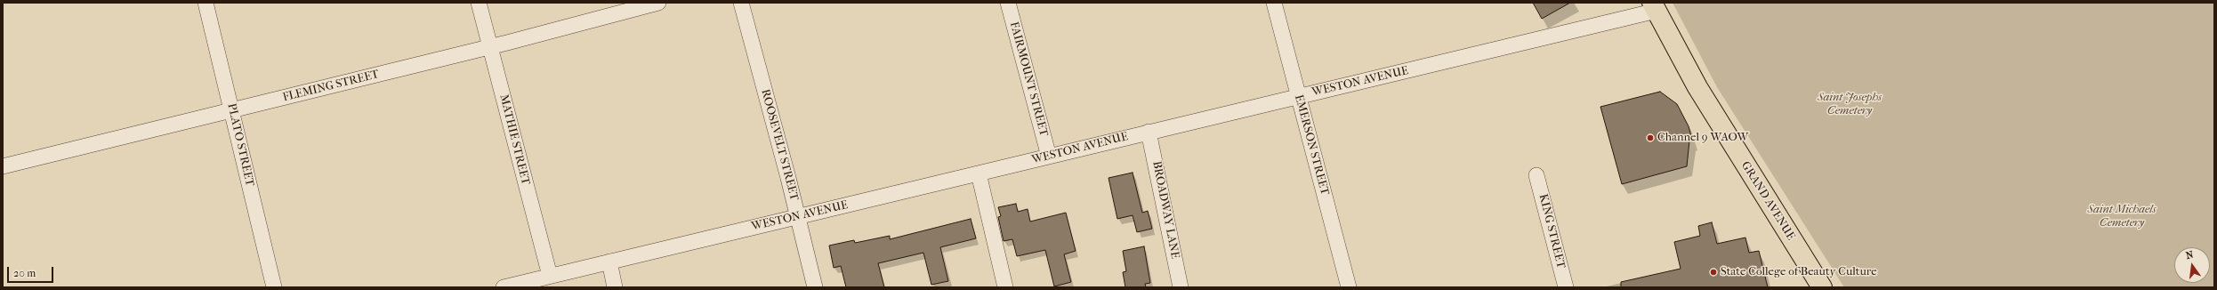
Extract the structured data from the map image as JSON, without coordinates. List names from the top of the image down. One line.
{"streets":{"main road":["GRAND AVENUE"],"street":["FAIRMOUNT STREET","WESTON AVENUE","FLEMING STREET","MATHIE STREET","PLATO STREET","ROOSEVELT STREET","EMERSON STREET","BROADWAY LANE","KING STREET"]},"crossings":[["FAIRMOUNT STREET","WESTON AVENUE"],["WESTON AVENUE","MATHIE STREET"],["WESTON AVENUE","ROOSEVELT STREET"],["WESTON AVENUE","EMERSON STREET"],["WESTON AVENUE","GRAND AVENUE"],["WESTON AVENUE","BROADWAY LANE"],["FLEMING STREET","MATHIE STREET"],["FLEMING STREET","PLATO STREET"]],"parks":["Saint Josephs Cemetery","Saint Michaels Cemetery"],"places":["Channel 9 WAOW","State College of Beauty Culture"],"scale_bar":"20 m","north":"top"}
